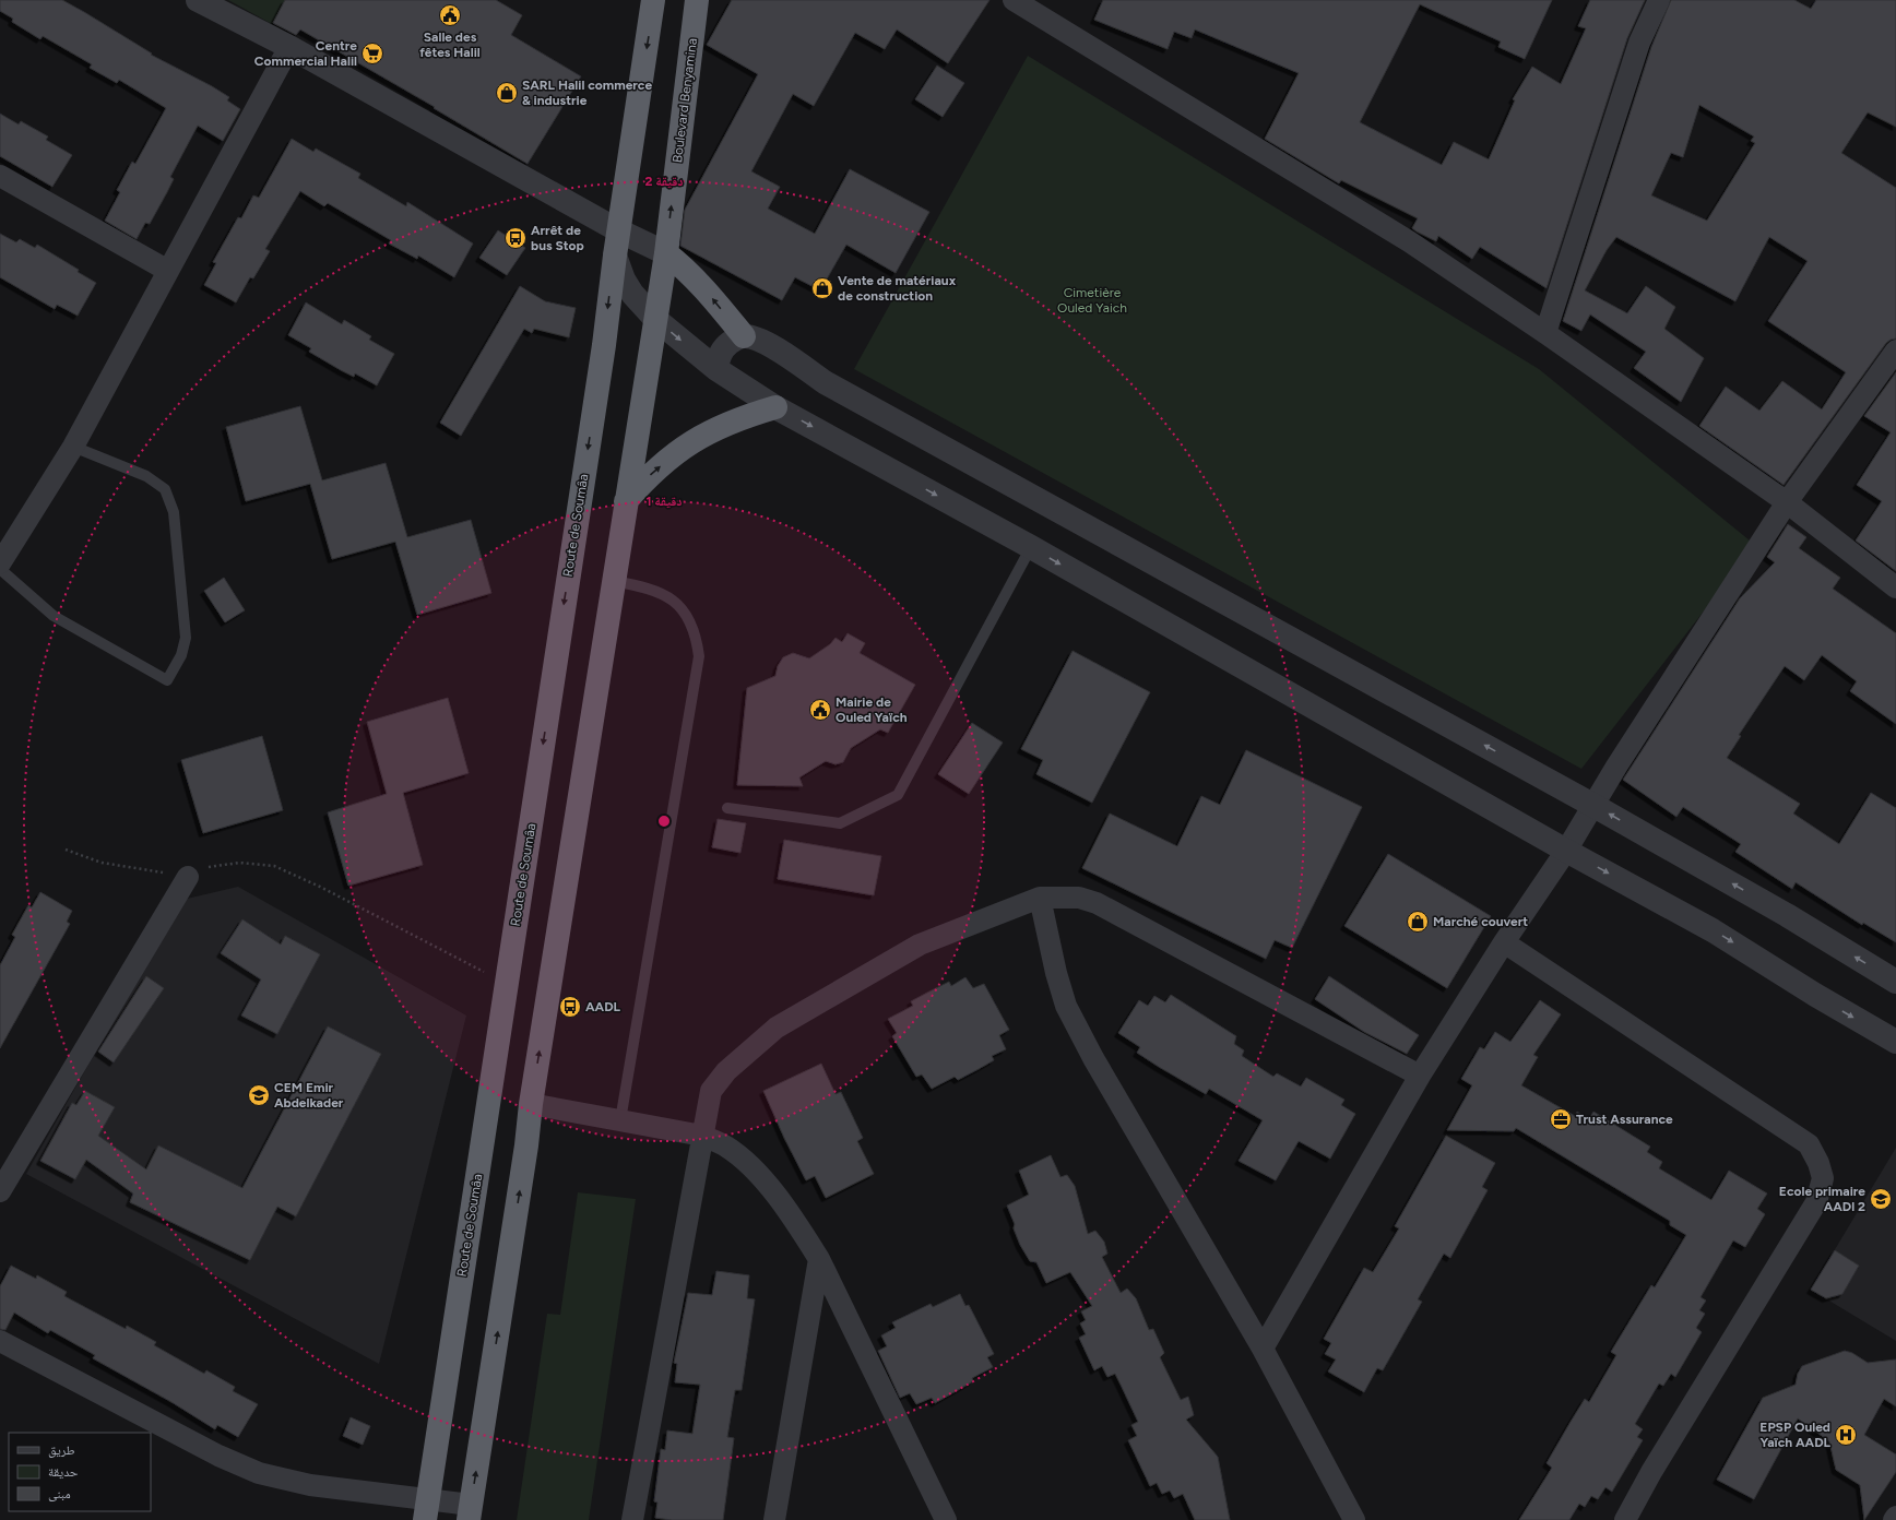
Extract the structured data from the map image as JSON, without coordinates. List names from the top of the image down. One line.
{"streets":{"highway":["Boulevard Benyamina","Route de Soumâa"]},"parks":["Cimetière Ouled Yaich"],"places":{"public building":["Salle des fêtes Halil","Mairie de Ouled Yaïch"],"supermarket":["Centre Commercial Halil"],"shop":["SARL Halil commerce & industrie","Vente de matériaux de construction","Marché couvert"],"bus stop":["Arrêt de bus Stop","AADL"],"school or university":["CEM Emir Abdelkader","Ecole primaire AADl 2"],"office":["Trust Assurance"],"hospital":["EPSP Ouled Yaïch AADL"]},"legend":["طريق","حديقة","مبنى"],"rings":["2 دقيقة","1 دقيقة"]}
